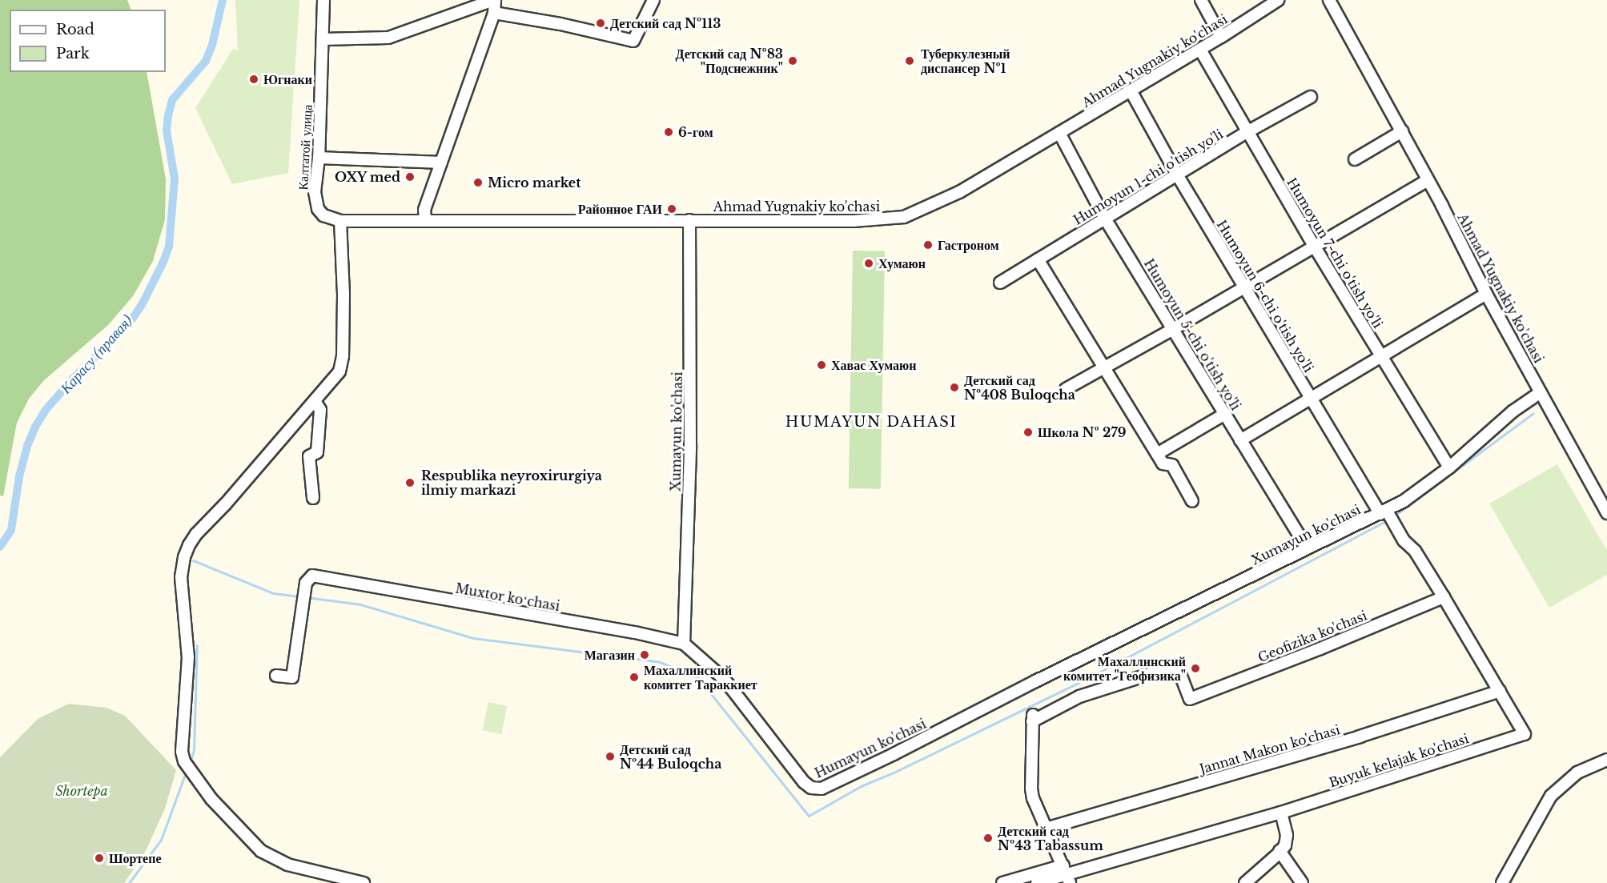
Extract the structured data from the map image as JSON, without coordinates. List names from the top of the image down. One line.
{"streets":{"street":["Ahmad Yugnakiy ko'chasi","Калтатой улица","Humoyun 1-chi o'tish yo'li","Humoyun 7-chi o'tish yo'li","Humoyun 6-chi o'tish yo'li","Humoyun 5-chi o'tish yo'li","Xumayun ko'chasi","Muxtor koʻchasi","Geofizika ko'chasi","Humayun ko'chasi","Jannat Makon ko'chasi","Buyuk kelajak ko'chasi"]},"crossings":[["Ahmad Yugnakiy ko'chasi","Калтатой улица"],["Ahmad Yugnakiy ko'chasi","Humoyun 7-chi o'tish yo'li"],["Ahmad Yugnakiy ko'chasi","Humoyun 6-chi o'tish yo'li"],["Ahmad Yugnakiy ko'chasi","Humoyun 5-chi o'tish yo'li"],["Ahmad Yugnakiy ko'chasi","Xumayun ko'chasi"],["Humoyun 1-chi o'tish yo'li","Humoyun 7-chi o'tish yo'li"],["Humoyun 1-chi o'tish yo'li","Humoyun 6-chi o'tish yo'li"],["Humoyun 1-chi o'tish yo'li","Humoyun 5-chi o'tish yo'li"],["Humoyun 7-chi o'tish yo'li","Xumayun ko'chasi"],["Humoyun 6-chi o'tish yo'li","Xumayun ko'chasi"],["Humoyun 6-chi o'tish yo'li","Geofizika ko'chasi"],["Humoyun 6-chi o'tish yo'li","Jannat Makon ko'chasi"],["Humoyun 6-chi o'tish yo'li","Buyuk kelajak ko'chasi"],["Humoyun 5-chi o'tish yo'li","Xumayun ko'chasi"],["Xumayun ko'chasi","Muxtor koʻchasi"],["Xumayun ko'chasi","Humayun ko'chasi"],["Muxtor koʻchasi","Humayun ko'chasi"],["Geofizika ko'chasi","Jannat Makon ko'chasi"]],"districts":["HUMAYUN DAHASI"],"water":["Карасу (правая)"],"parks":["Shortepa"],"places":["Детский сад №113","Детский сад №83 \"Подснежник\"","Туберкулезный диспансер №1","Югнаки","6-гом","OXY med","Micro market","Районное ГАИ","Гастроном","Хумаюн","Хавас Хумаюн","Детский сад №408 Buloqcha","Школа № 279","Respublika neyroxirurgiya ilmiy markazi","Магазин","Махаллинский комитет \"Геофизика\"","Махаллинский комитет Тараккиет","Детский сад №44 Buloqcha","Детский сад №43 Tabassum","Шортепе"],"legend":["Road","Park"]}
